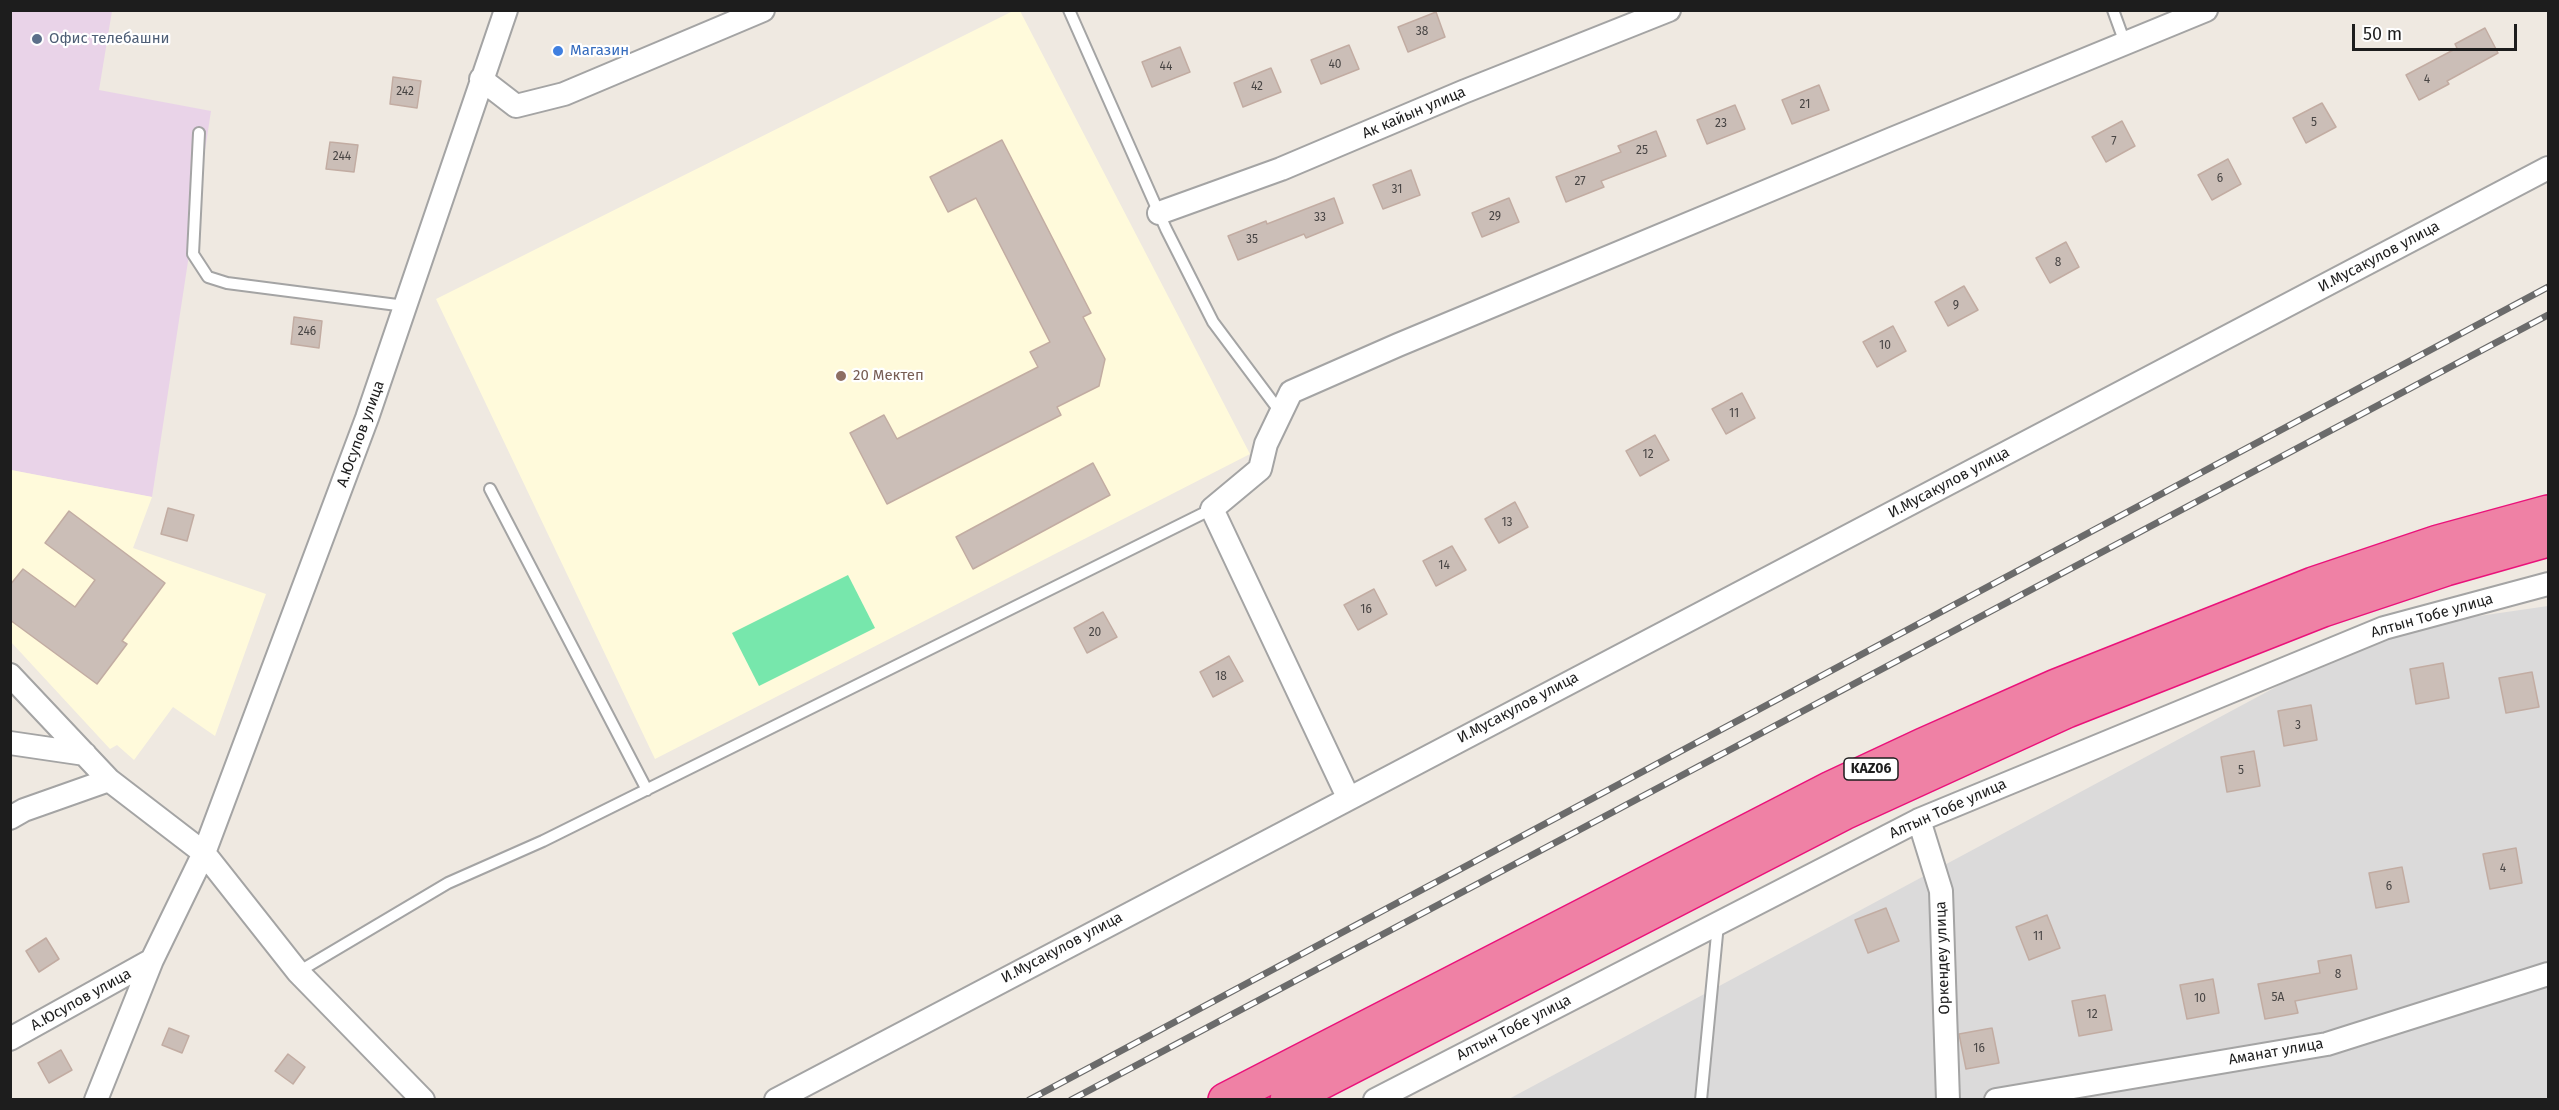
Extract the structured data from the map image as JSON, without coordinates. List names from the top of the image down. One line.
{"streets":{"highway":["KАZ06"],"street":["Ак кайын улица","И.Мусакулов улица","А.Юсупов улица","Алтын Тобе улица","Оркендеу улица","Аманат улица"]},"crossings":[["Алтын Тобе улица","Оркендеу улица"]],"places":["Офис телебашни","Магазин","20 Мектеп"],"house_numbers":["38","40","44","4","42","242","21","5","23","7","25","244","6","27","31","29","33","35","8","9","246","10","11","12","13","14","16","20","18","3","5","4","6","11","8","5А","10","12","16"],"scale_bar":"50 m"}
